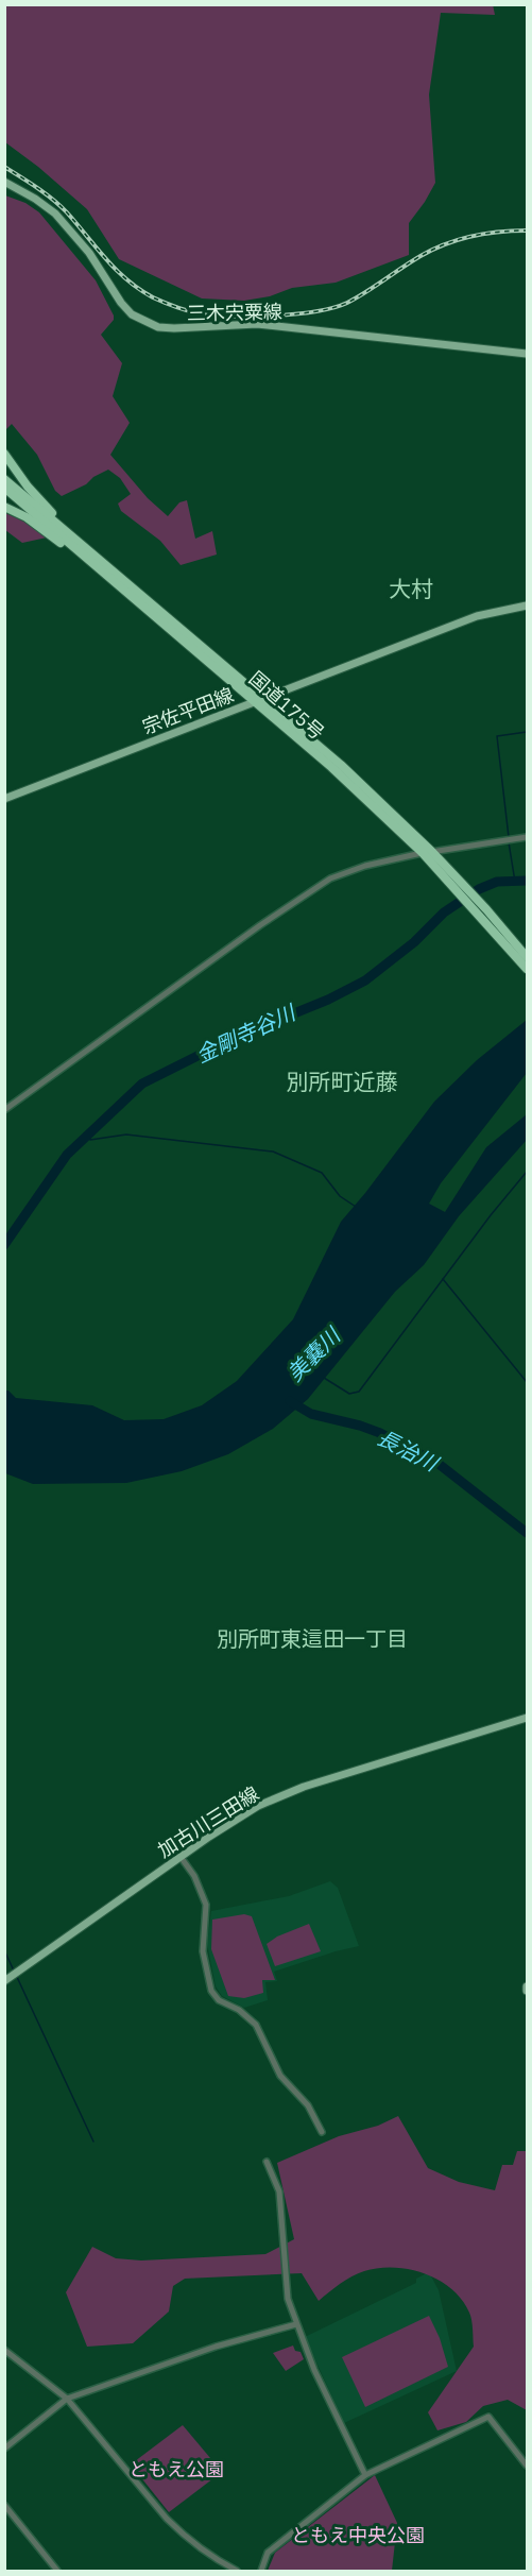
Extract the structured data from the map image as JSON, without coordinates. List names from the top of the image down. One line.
{"streets":{"highway":["国道175号"],"main road":["三木宍粟線","宗佐平田線","加古川三田線"]},"crossings":[["国道175号","宗佐平田線"]],"districts":["大村","別所町近藤","別所町東這田一丁目"],"water":["金剛寺谷川","美嚢川","長治川"],"parks":["ともえ公園","ともえ中央公園"]}
